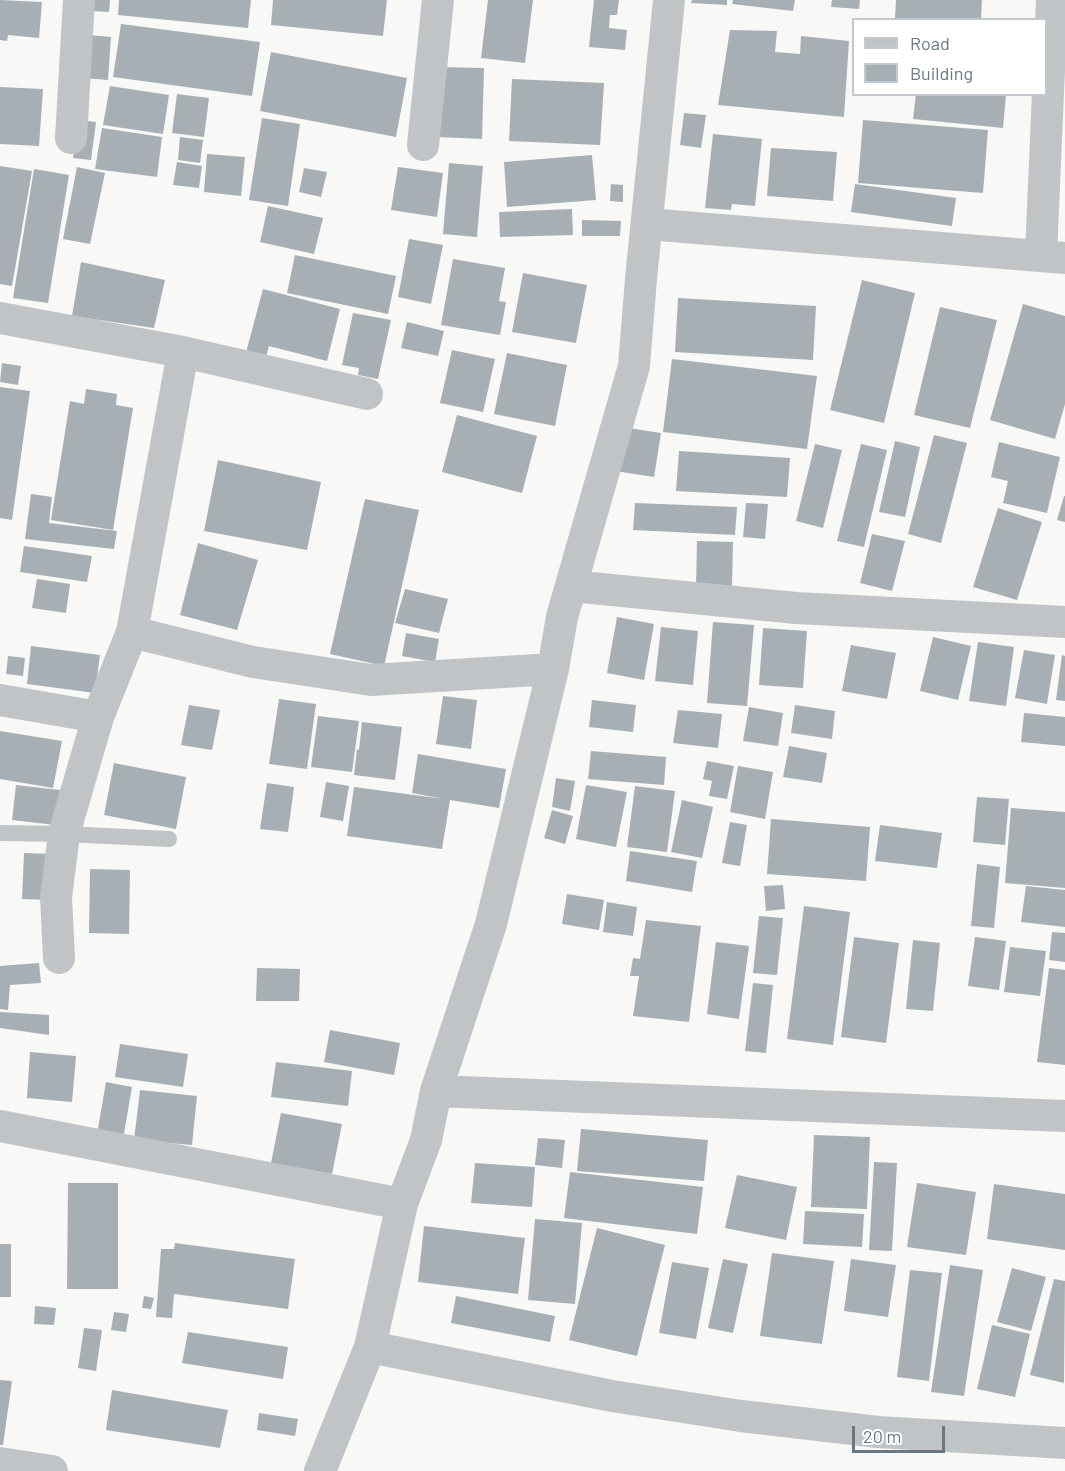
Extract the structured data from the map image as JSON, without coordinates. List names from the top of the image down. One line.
{"legend":["Road","Building"],"scale_bar":"20 m"}
